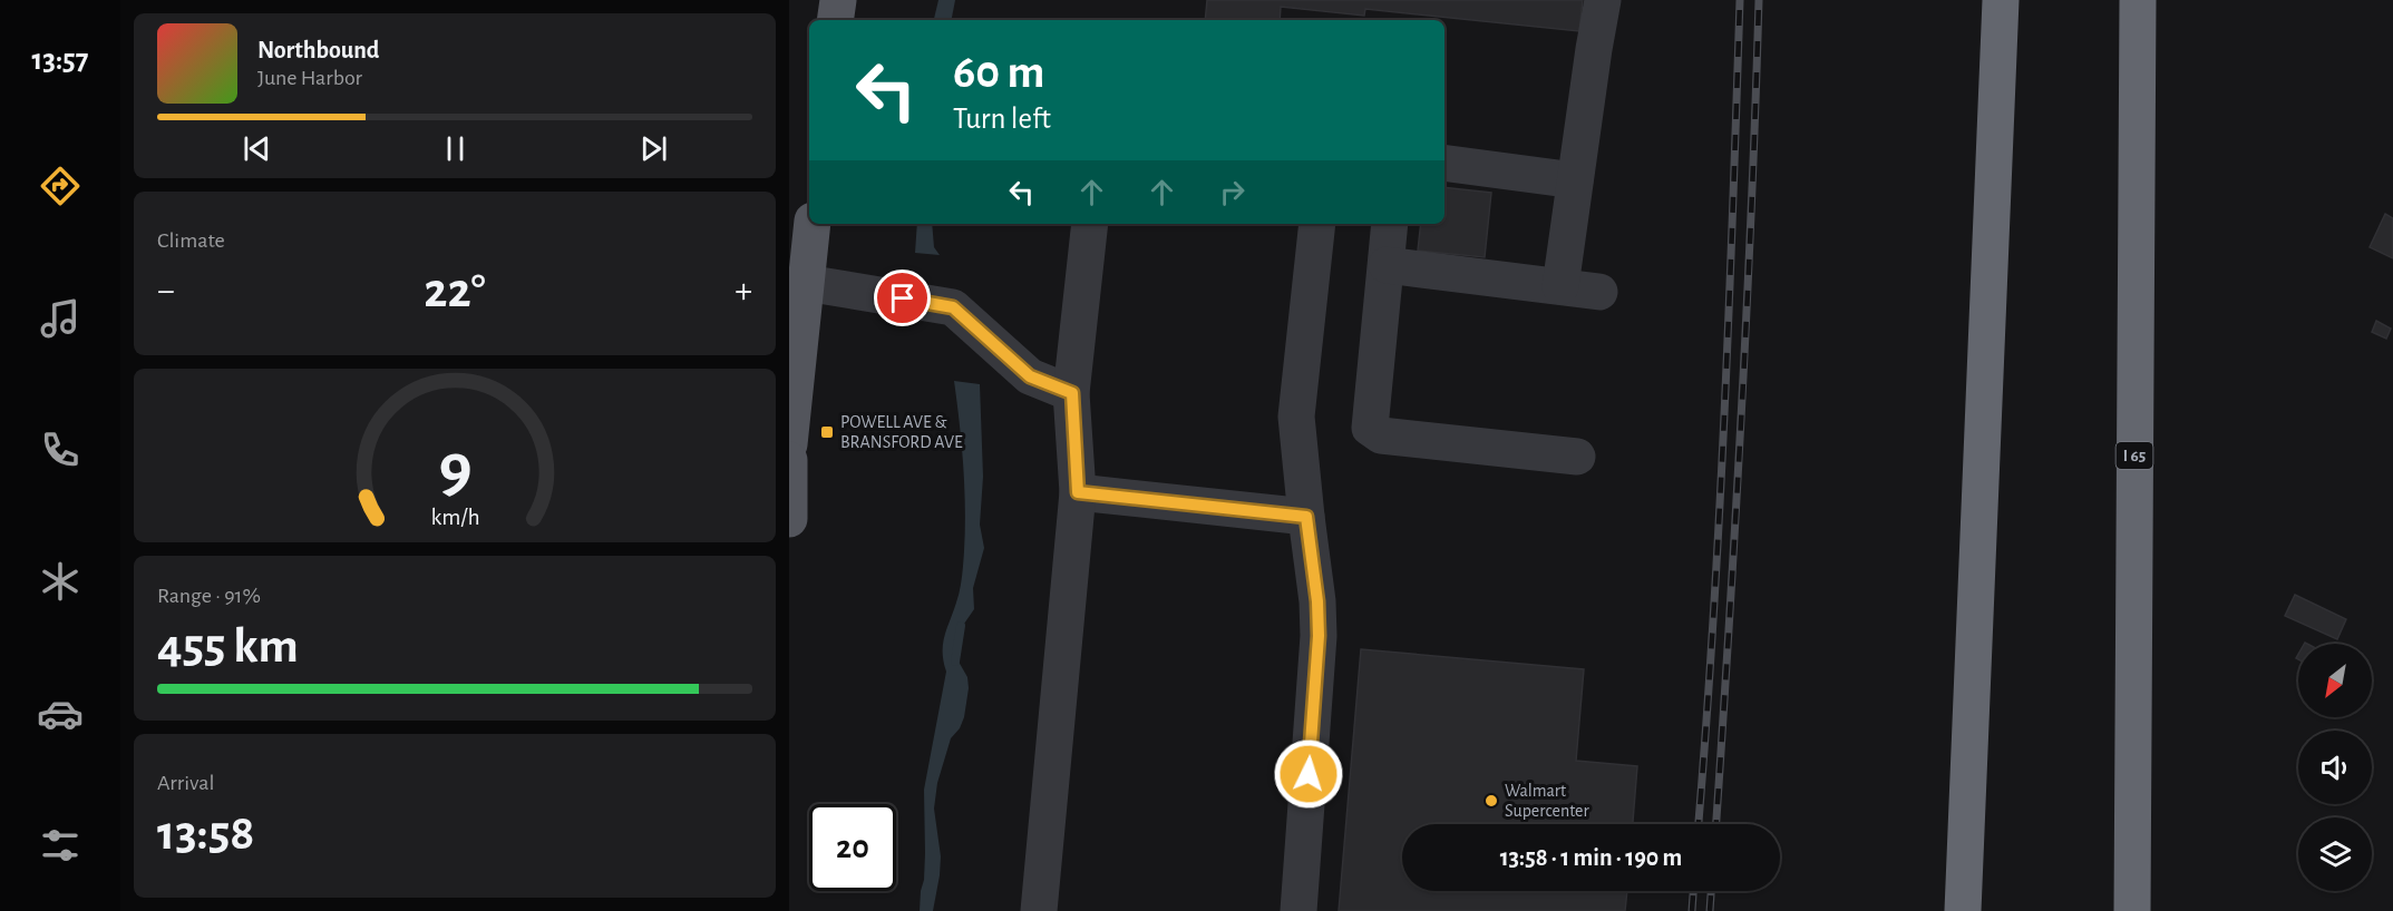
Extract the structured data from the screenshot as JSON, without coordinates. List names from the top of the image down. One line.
{"streets":{"highway":["I 65"]},"places":{"transit":["POWELL AVE & BRANSFORD AVE"],"other":["Walmart Supercenter"]},"north":"bottom left","page":{"tabs":"13:57","turn":["60 m","Turn left"],"song":["Northbound","June Harbor"],"tile":["Climate",["Range · 91%","455 km"],["Arrival","13:58"]],"heat":["−","22°","+"],"limit":"20","trip":"13:58 · 1 min · 190 m","gauge":["9","km/h"]}}
